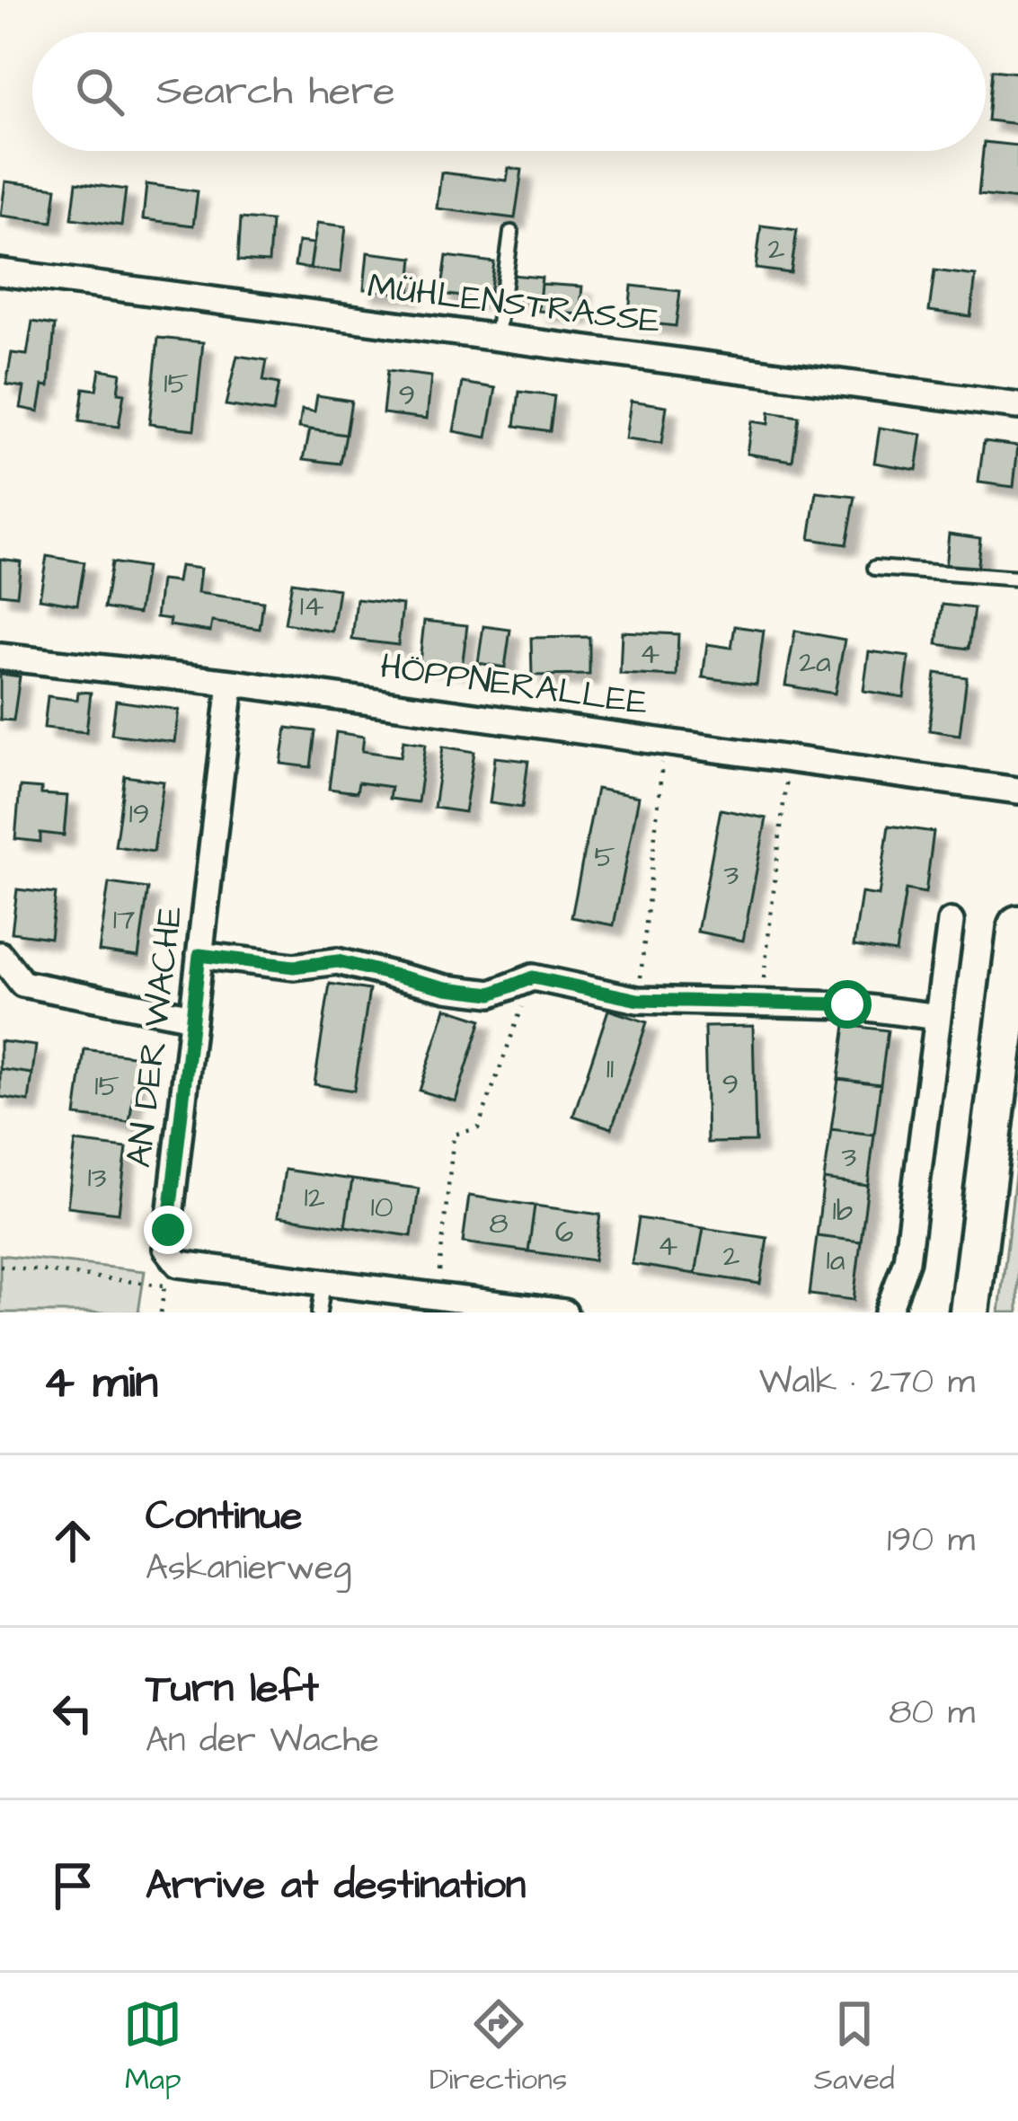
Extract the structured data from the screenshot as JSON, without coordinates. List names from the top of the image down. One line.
{"streets":{"street":["MÜHLENSTRASSE","HÖPPNERALLEE","AN DER WACHE"]},"crossings":[["HÖPPNERALLEE","AN DER WACHE"]],"house_numbers":["2","15","9","14","4","2a","19","5","3","17","11","9","15","3","13","12","10","1b","8","6","4","2","1a"],"page":{"search":"Search here","heading":["4 min","Walk · 270 m"],"list":[["Continue","Askanierweg","190 m"],["Turn left","An der Wache","80 m"],"Arrive at destination"],"nav":["Map","Directions","Saved"]}}
